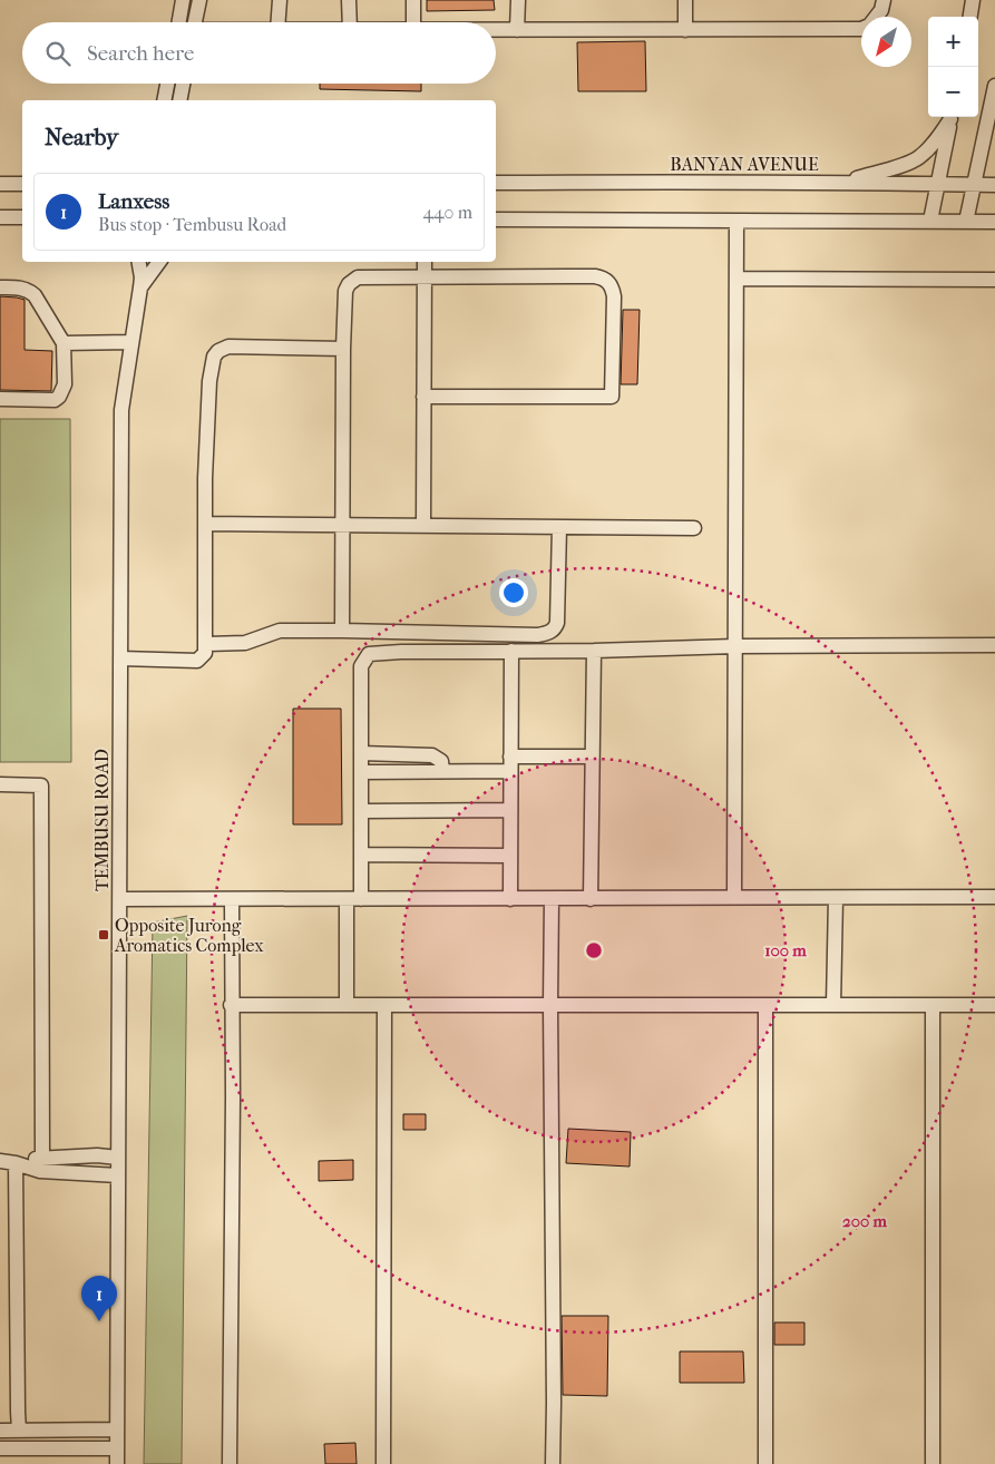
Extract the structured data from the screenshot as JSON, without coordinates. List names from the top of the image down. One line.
{"streets":{"street":["BANYAN AVENUE","TEMBUSU ROAD"]},"places":{"transit":["Opposite Jurong Aromatics Complex"]},"north":"bottom left","page":{"map_buttons":["+","−"],"search":"Search here","heading":"Nearby","list":[{"mark":"1","name":"Lanxess","note":"Bus stop · Tembusu Road","value":"440 m"}],"pins":"1"},"rings":["100 m","200 m"]}
